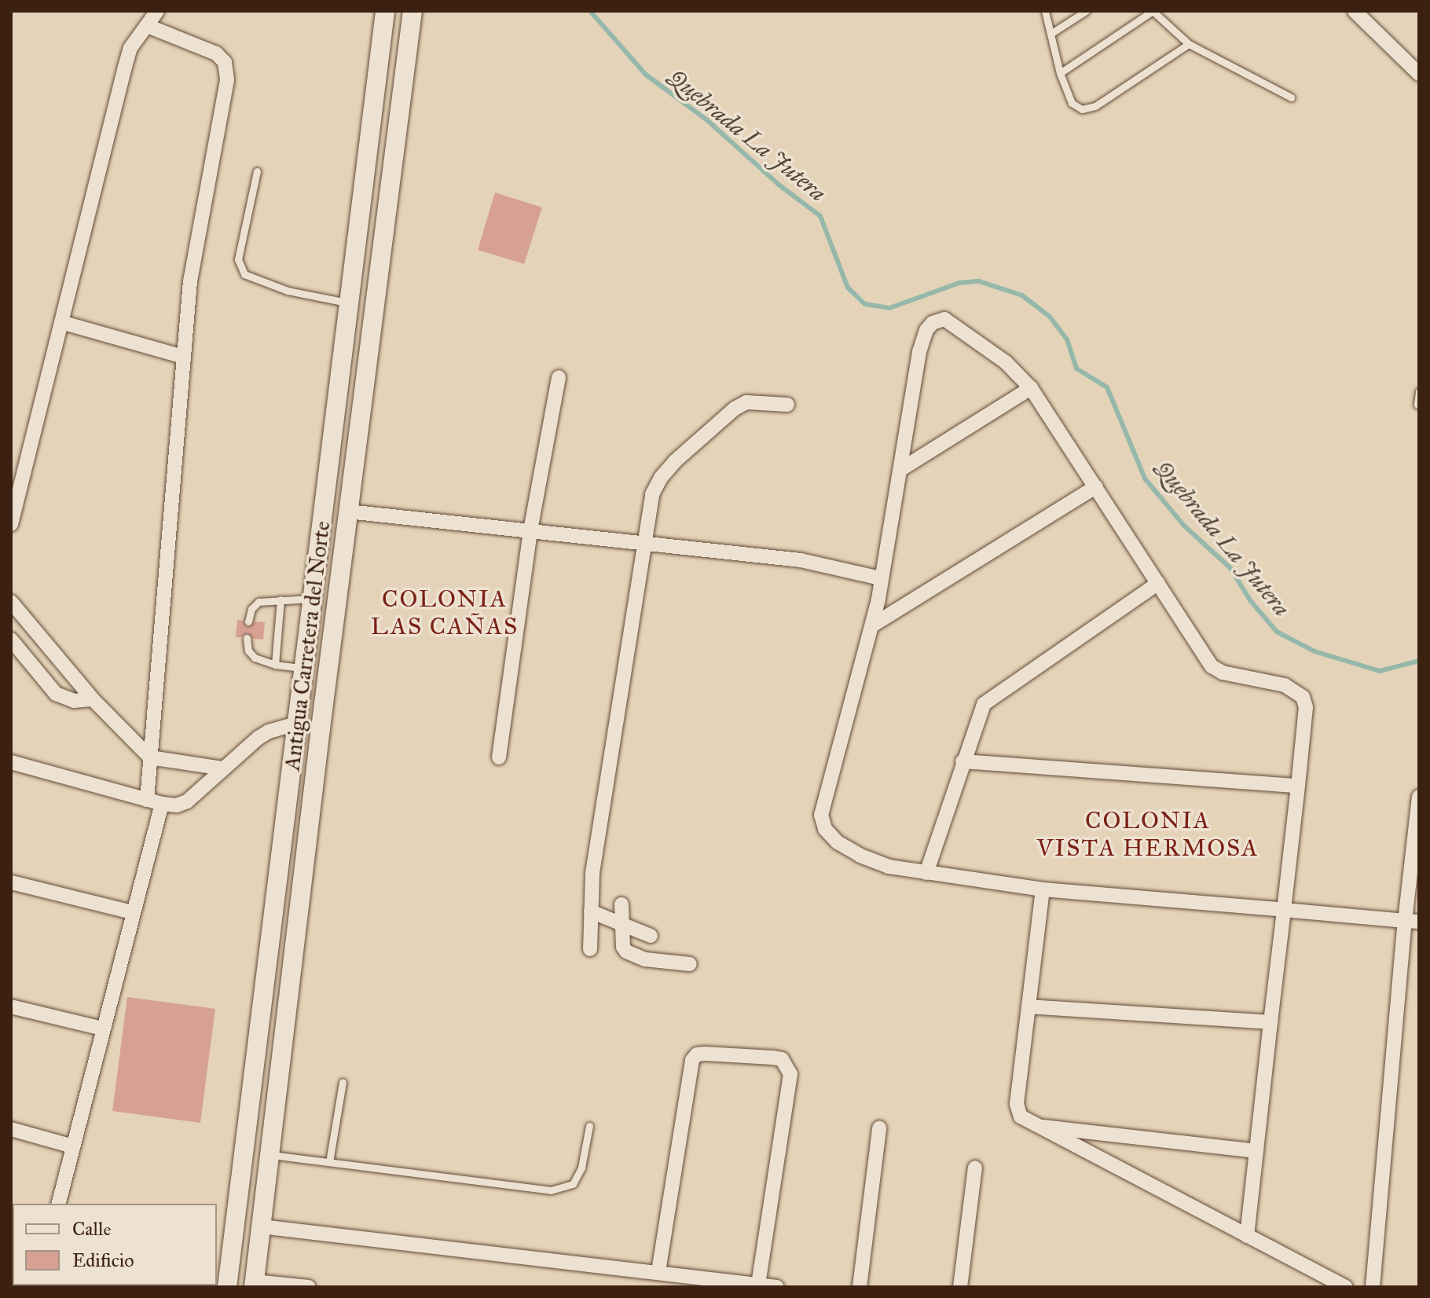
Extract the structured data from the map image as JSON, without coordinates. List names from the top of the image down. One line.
{"streets":{"main road":["Antigua Carretera del Norte"]},"districts":["COLONIA LAS CAÑAS","COLONIA VISTA HERMOSA"],"water":["Quebrada La Jutera"],"legend":["Calle","Edificio"]}
